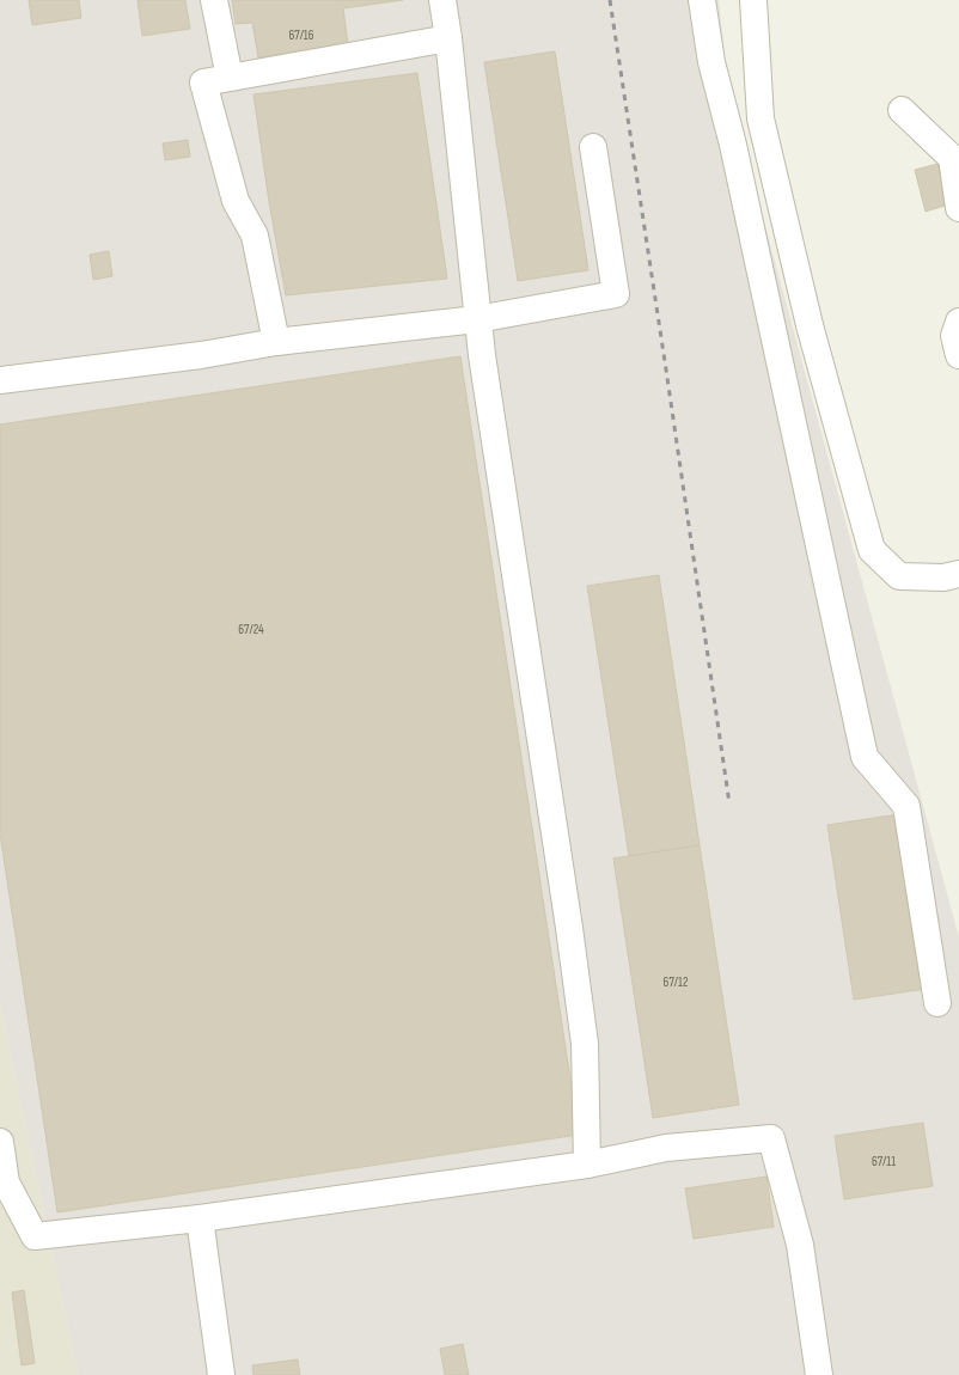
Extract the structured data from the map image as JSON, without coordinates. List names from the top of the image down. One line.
{"house_numbers":["67/16","67/24","67/12","67/11"]}
